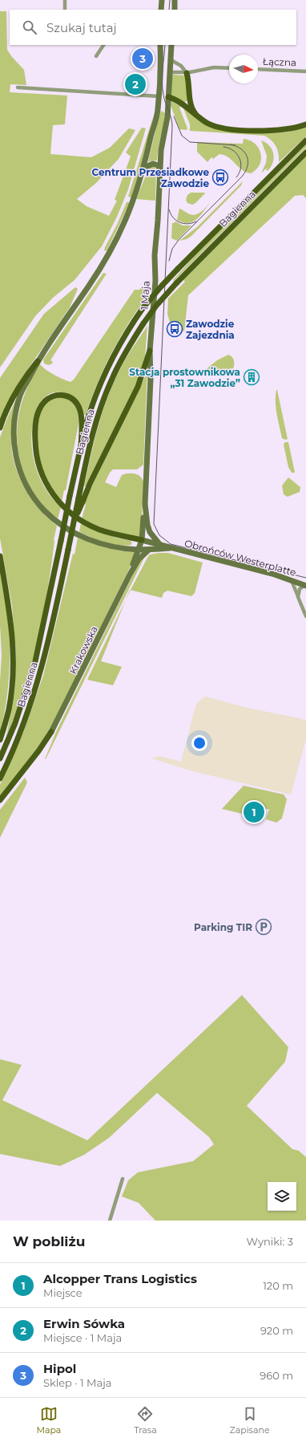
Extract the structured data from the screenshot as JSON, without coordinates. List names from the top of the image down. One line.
{"streets":{"main road":["Bagienna"],"street":["Łączna","1 Maja","Obrońców Westerplatte","Krakowska"]},"crossings":[["1 Maja","Obrońców Westerplatte"],["1 Maja","Krakowska"],["Obrońców Westerplatte","Krakowska"]],"places":{"bus stop":["Centrum Przesiadkowe Zawodzie","Zawodzie Zajezdnia"],"building":["Stacja prostownikowa „31 Zawodzie”"],"parking":["Parking TIR"]},"north":"right","page":{"search":"Szukaj tutaj","pins":["3","2","1"],"heading":["W pobliżu","Wyniki: 3"],"list":[{"mark":"1","name":"Alcopper Trans Logistics","note":"Miejsce","value":"120 m"},{"mark":"2","name":"Erwin Sówka","note":"Miejsce · 1 Maja","value":"920 m"},{"mark":"3","name":"Hipol","note":"Sklep · 1 Maja","value":"960 m"}],"nav":["Mapa","Trasa","Zapisane"]}}
